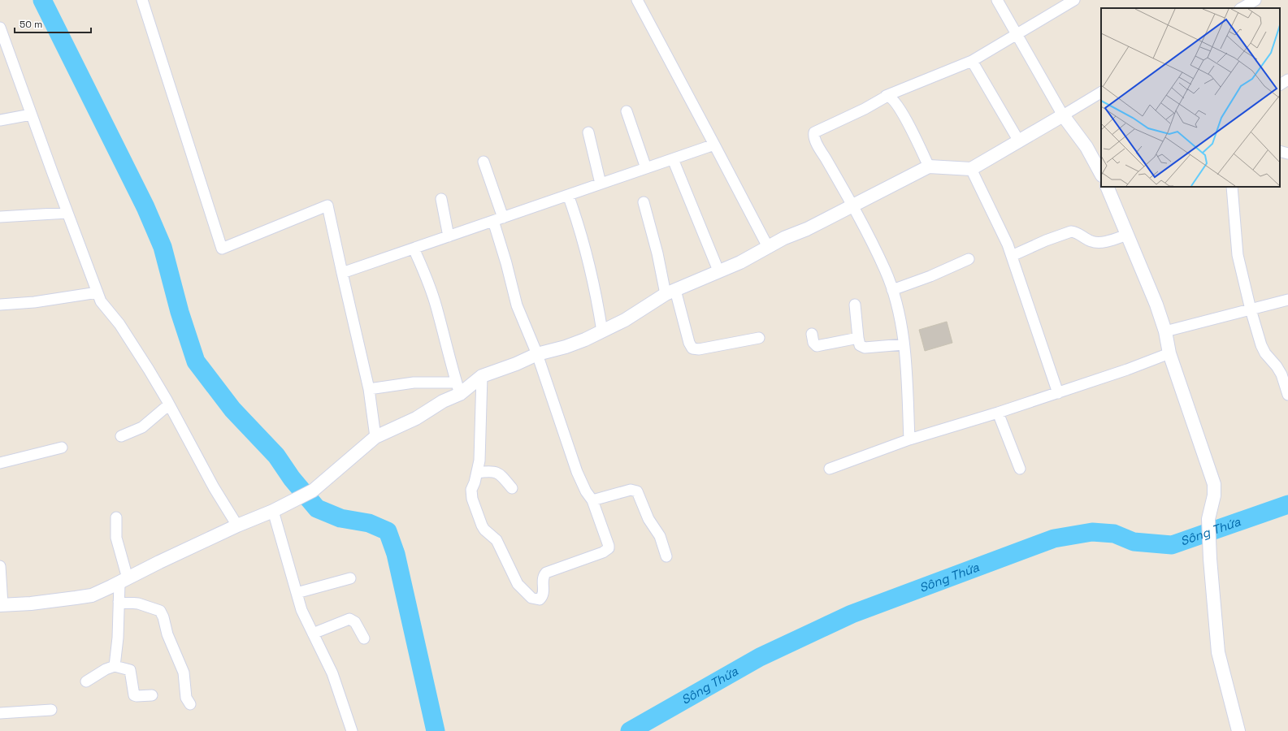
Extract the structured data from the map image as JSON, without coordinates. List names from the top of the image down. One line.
{"water":["Sông Thứa"],"scale_bar":"50 m"}
